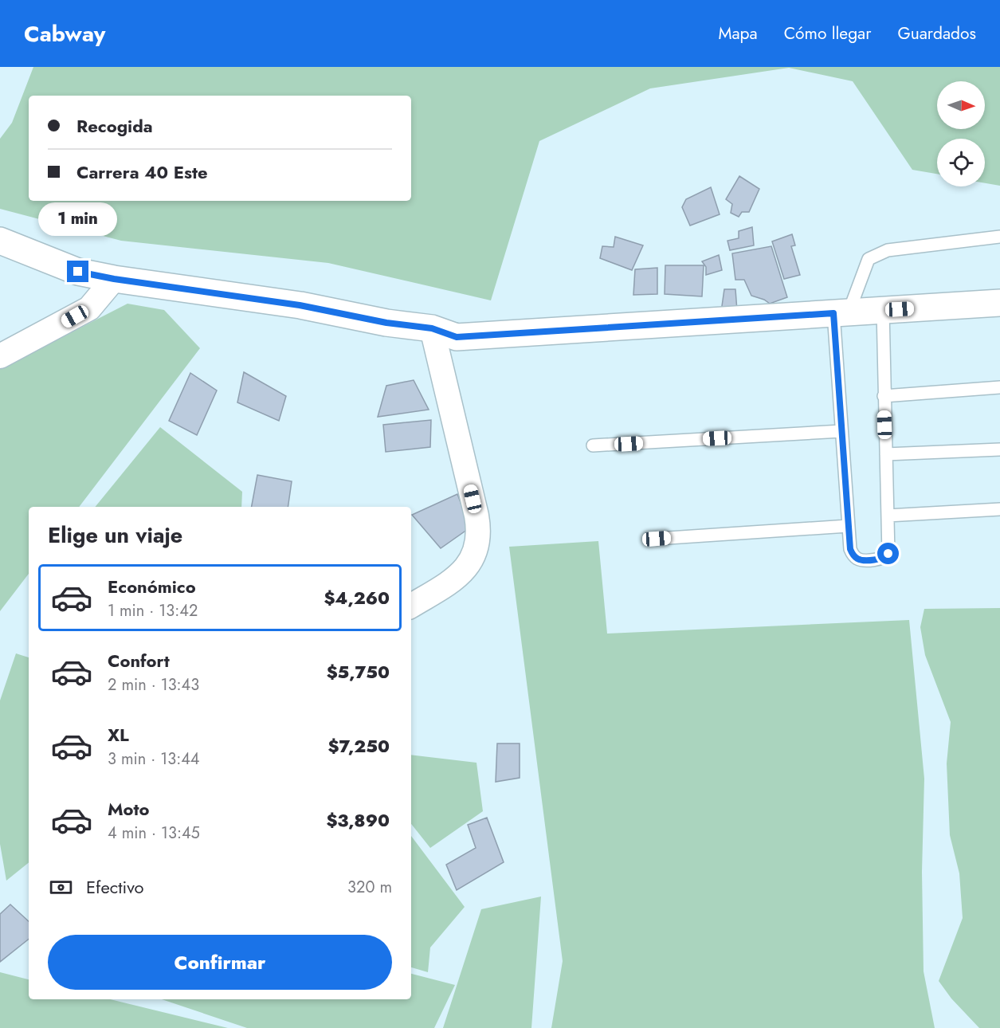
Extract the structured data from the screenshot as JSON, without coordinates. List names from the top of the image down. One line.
{"north":"right","page":{"header":"Cabway","nav":["Mapa","Cómo llegar","Guardados"],"banner":["Recogida","Carrera 40 Este"],"bubble":"1 min","heading":"Elige un viaje","list":[{"name":"Económico","note":"1 min · 13:42","value":"$4,260"},{"name":"Confort","note":"2 min · 13:43","value":"$5,750"},{"name":"XL","note":"3 min · 13:44","value":"$7,250"},{"name":"Moto","note":"4 min · 13:45","value":"$3,890"}],"pay":["Efectivo","320 m"],"buttons":"Confirmar"}}
